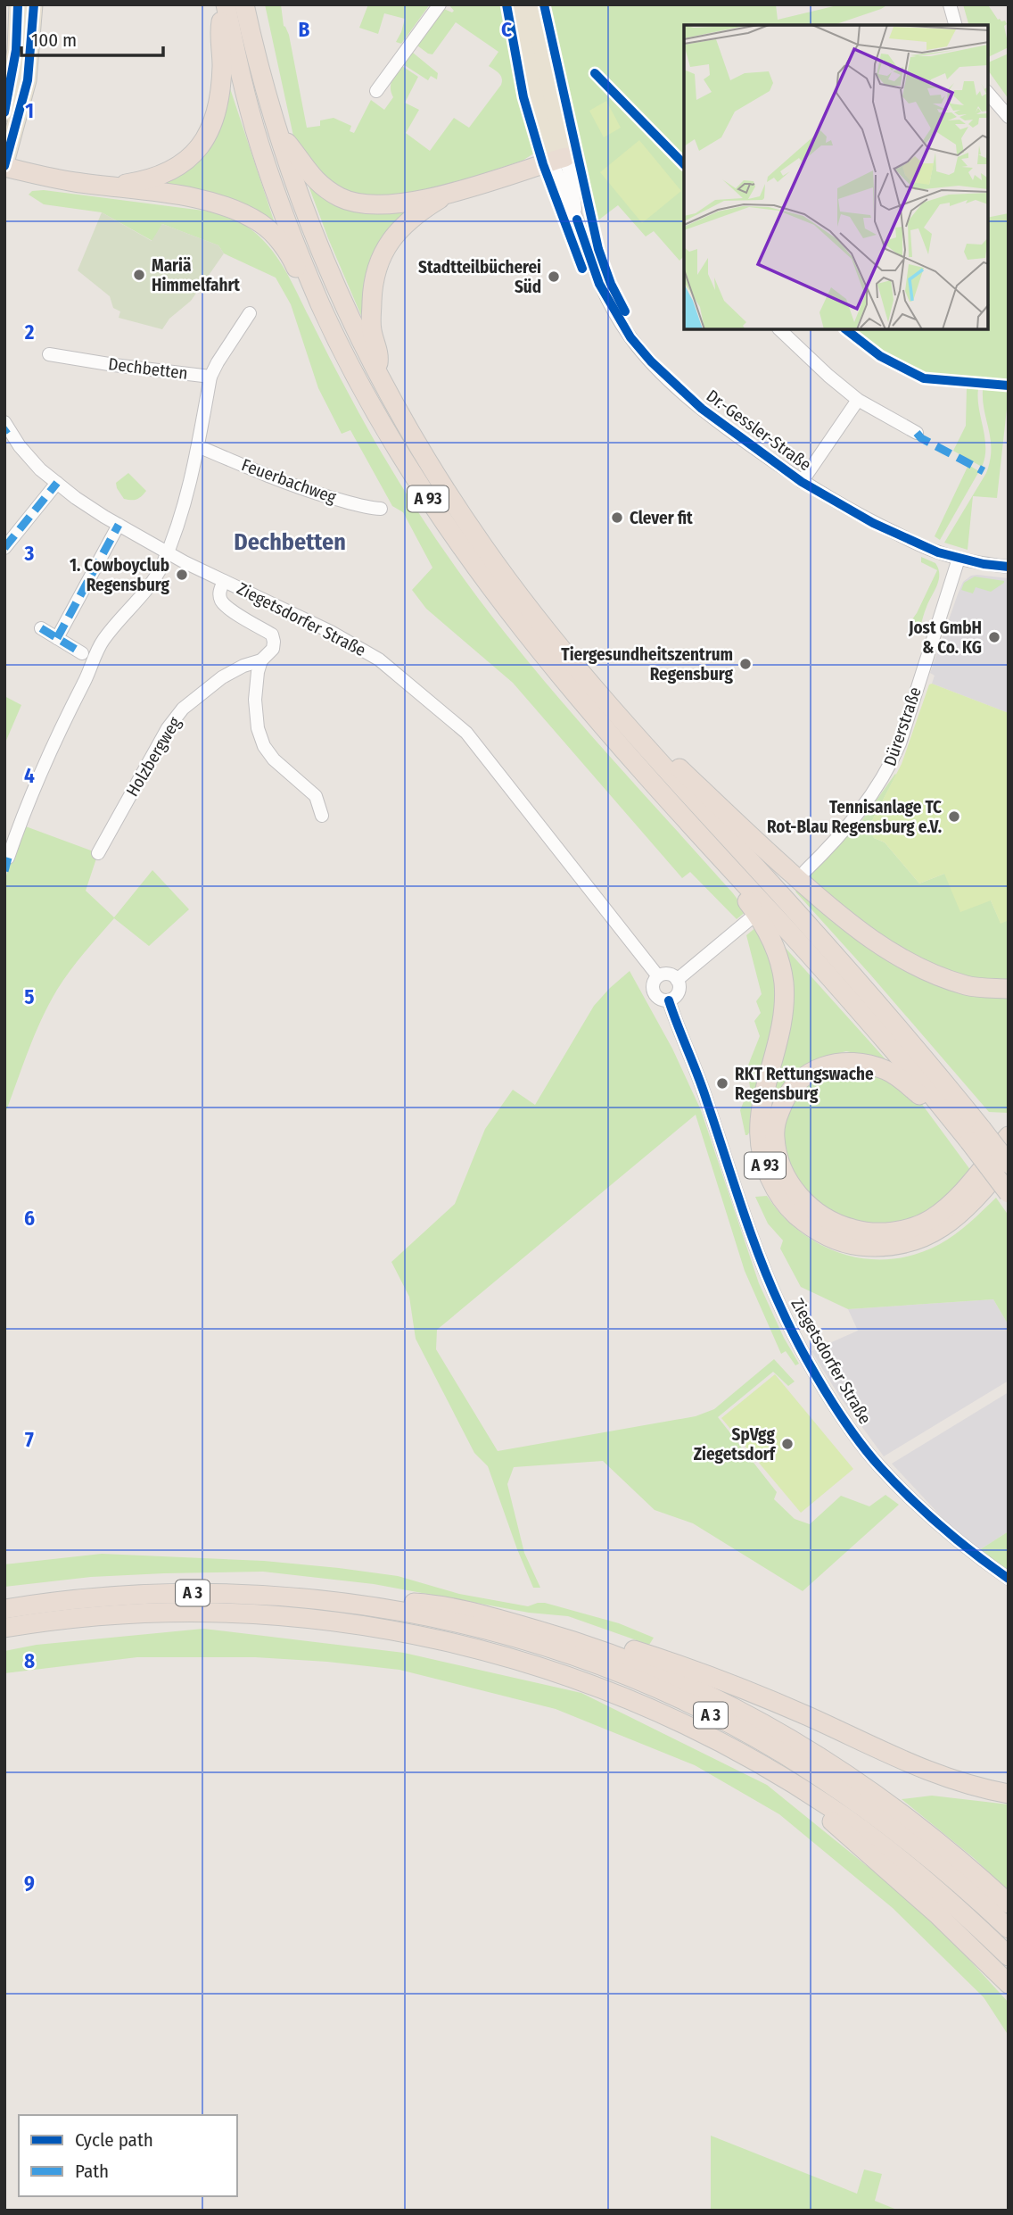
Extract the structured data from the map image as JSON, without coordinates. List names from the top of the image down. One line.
{"streets":{"highway":["A 93","A 3"],"main road":["Dr.-Gessler-Straße"],"street":["Dechbetten","Feuerbachweg","Ziegetsdorfer Straße","Dürerstraße","Holzbergweg"]},"crossings":[["Dr.-Gessler-Straße","Dürerstraße"]],"districts":["Dechbetten"],"places":["Mariä Himmelfahrt","Stadtteilbücherei Süd","Clever fit","1. Cowboyclub Regensburg","Jost GmbH & Co. KG","Tiergesundheitszentrum Regensburg","Tennisanlage TC Rot-Blau Regensburg e.V.","RKT Rettungswache Regensburg","SpVgg Ziegetsdorf"],"legend":["Cycle path","Path"],"scale_bar":"100 m","grid":{"columns":["B","C"],"rows":["1","2","3","4","5","6","7","8","9"]}}
